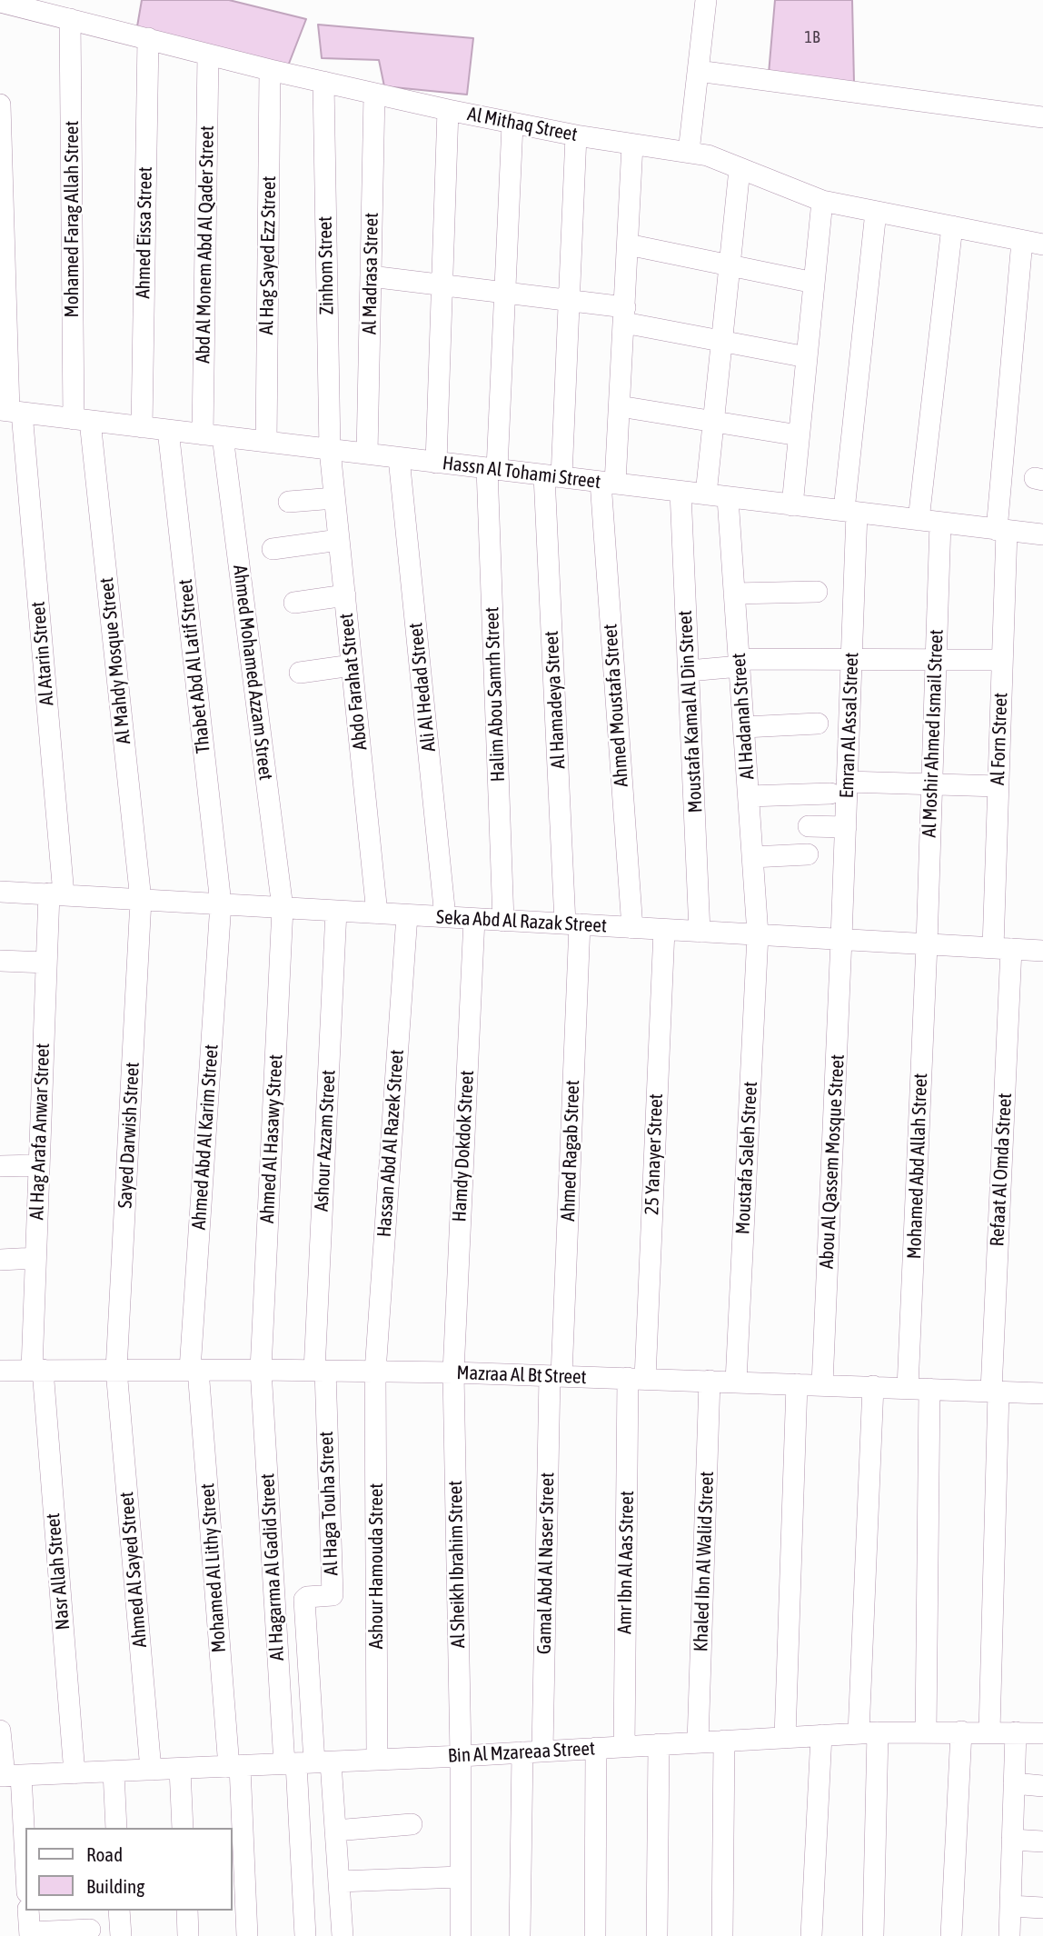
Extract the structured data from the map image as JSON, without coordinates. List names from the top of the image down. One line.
{"streets":{"street":["Al Mithaq Street","Mohamed Farag Allah Street","Ahmed Eissa Street","Abd Al Monem Abd Al Qader Street","Al Hag Sayed Ezz Street","Zinhom Street","Al Madrasa Street","Hassn Al Tohami Street","Al Atarin Street","Al Mahdy Mosque Street","Thabet Abd Al Latif Street","Ahmed Mohamed Azzam Street","Abdo Farahat Street","Ali Al Hedad Street","Halim Abou Samrh Street","Al Hamadeya Street","Ahmed Moustafa Street","Moustafa Kamal Al Din Street","Al Hadanah Street","Emran Al Assal Street","Al Moshir Ahmed Ismail Street","Al Forn Street","Seka Abd Al Razak Street","Al Hag Arafa Anwar Street","Sayed Darwish Street","Ahmed Abd Al Karim Street","Ahmed Al Hasawy Street","Ashour Azzam Street","Hassan Abd Al Razek Street","Hamdy Dokdok Street","Ahmed Ragab Street","25 Yanayer Street","Moustafa Saleh Street","Abou Al Qassem Mosque Street","Mohamed Abd Allah Street","Refaat Al Omda Street","Mazraa Al Bt Street","Al Haga Touha Street","Khaled Ibn Al Walid Street","Amr Ibn Al Aas Street","Gamal Abd Al Naser Street","Al Sheikh Ibrahim Street","Ashour Hamouda Street","Al Hagarma Al Gadid Street","Mohamed Al Lithy Street","Ahmed Al Sayed Street","Nasr Allah Street","Bin Al Mzareaa Street"]},"crossings":[["Al Mithaq Street","Mohamed Farag Allah Street"],["Al Mithaq Street","Ahmed Eissa Street"],["Al Mithaq Street","Abd Al Monem Abd Al Qader Street"],["Al Mithaq Street","Al Hag Sayed Ezz Street"],["Al Mithaq Street","Zinhom Street"],["Al Mithaq Street","Al Madrasa Street"],["Al Mithaq Street","Halim Abou Samrh Street"],["Al Mithaq Street","Al Hamadeya Street"],["Al Mithaq Street","Ahmed Moustafa Street"],["Al Mithaq Street","Emran Al Assal Street"],["Al Mithaq Street","Al Forn Street"],["Mohamed Farag Allah Street","Hassn Al Tohami Street"],["Mohamed Farag Allah Street","Al Mahdy Mosque Street"],["Ahmed Eissa Street","Hassn Al Tohami Street"],["Abd Al Monem Abd Al Qader Street","Hassn Al Tohami Street"],["Abd Al Monem Abd Al Qader Street","Ahmed Mohamed Azzam Street"],["Al Hag Sayed Ezz Street","Hassn Al Tohami Street"],["Zinhom Street","Hassn Al Tohami Street"],["Zinhom Street","Abdo Farahat Street"],["Al Madrasa Street","Hassn Al Tohami Street"],["Hassn Al Tohami Street","Al Atarin Street"],["Hassn Al Tohami Street","Al Mahdy Mosque Street"],["Hassn Al Tohami Street","Thabet Abd Al Latif Street"],["Hassn Al Tohami Street","Ahmed Mohamed Azzam Street"],["Hassn Al Tohami Street","Abdo Farahat Street"],["Hassn Al Tohami Street","Ali Al Hedad Street"],["Hassn Al Tohami Street","Halim Abou Samrh Street"],["Hassn Al Tohami Street","Al Hamadeya Street"],["Hassn Al Tohami Street","Ahmed Moustafa Street"],["Hassn Al Tohami Street","Moustafa Kamal Al Din Street"],["Hassn Al Tohami Street","Al Hadanah Street"],["Hassn Al Tohami Street","Emran Al Assal Street"],["Hassn Al Tohami Street","Al Moshir Ahmed Ismail Street"],["Hassn Al Tohami Street","Al Forn Street"],["Al Atarin Street","Seka Abd Al Razak Street"],["Al Atarin Street","Al Hag Arafa Anwar Street"],["Al Mahdy Mosque Street","Seka Abd Al Razak Street"],["Al Mahdy Mosque Street","Sayed Darwish Street"],["Thabet Abd Al Latif Street","Seka Abd Al Razak Street"],["Thabet Abd Al Latif Street","Ahmed Abd Al Karim Street"],["Ahmed Mohamed Azzam Street","Seka Abd Al Razak Street"],["Ahmed Mohamed Azzam Street","Ahmed Al Hasawy Street"],["Abdo Farahat Street","Seka Abd Al Razak Street"],["Ali Al Hedad Street","Seka Abd Al Razak Street"],["Halim Abou Samrh Street","Seka Abd Al Razak Street"],["Al Hamadeya Street","Seka Abd Al Razak Street"],["Al Hamadeya Street","Ahmed Ragab Street"],["Ahmed Moustafa Street","Seka Abd Al Razak Street"],["Moustafa Kamal Al Din Street","Seka Abd Al Razak Street"],["Al Hadanah Street","Seka Abd Al Razak Street"],["Al Hadanah Street","Moustafa Saleh Street"],["Emran Al Assal Street","Seka Abd Al Razak Street"],["Emran Al Assal Street","Abou Al Qassem Mosque Street"],["Al Moshir Ahmed Ismail Street","Seka Abd Al Razak Street"],["Al Moshir Ahmed Ismail Street","Mohamed Abd Allah Street"],["Al Forn Street","Seka Abd Al Razak Street"],["Al Forn Street","Refaat Al Omda Street"],["Seka Abd Al Razak Street","Al Hag Arafa Anwar Street"],["Seka Abd Al Razak Street","Sayed Darwish Street"],["Seka Abd Al Razak Street","Ahmed Abd Al Karim Street"],["Seka Abd Al Razak Street","Ahmed Al Hasawy Street"],["Seka Abd Al Razak Street","Ashour Azzam Street"],["Seka Abd Al Razak Street","Hassan Abd Al Razek Street"],["Seka Abd Al Razak Street","Hamdy Dokdok Street"],["Seka Abd Al Razak Street","Ahmed Ragab Street"],["Seka Abd Al Razak Street","25 Yanayer Street"],["Seka Abd Al Razak Street","Moustafa Saleh Street"],["Seka Abd Al Razak Street","Abou Al Qassem Mosque Street"],["Seka Abd Al Razak Street","Mohamed Abd Allah Street"],["Seka Abd Al Razak Street","Refaat Al Omda Street"],["Al Hag Arafa Anwar Street","Mazraa Al Bt Street"],["Al Hag Arafa Anwar Street","Nasr Allah Street"],["Sayed Darwish Street","Mazraa Al Bt Street"],["Sayed Darwish Street","Ahmed Al Sayed Street"],["Ahmed Abd Al Karim Street","Mazraa Al Bt Street"],["Ahmed Abd Al Karim Street","Mohamed Al Lithy Street"],["Ahmed Al Hasawy Street","Mazraa Al Bt Street"],["Ahmed Al Hasawy Street","Al Hagarma Al Gadid Street"],["Ashour Azzam Street","Mazraa Al Bt Street"],["Ashour Azzam Street","Al Haga Touha Street"],["Hassan Abd Al Razek Street","Mazraa Al Bt Street"],["Hassan Abd Al Razek Street","Ashour Hamouda Street"],["Hamdy Dokdok Street","Mazraa Al Bt Street"],["Hamdy Dokdok Street","Al Sheikh Ibrahim Street"],["Ahmed Ragab Street","Mazraa Al Bt Street"],["Ahmed Ragab Street","Gamal Abd Al Naser Street"],["25 Yanayer Street","Mazraa Al Bt Street"],["25 Yanayer Street","Amr Ibn Al Aas Street"],["Moustafa Saleh Street","Mazraa Al Bt Street"],["Abou Al Qassem Mosque Street","Mazraa Al Bt Street"],["Mohamed Abd Allah Street","Mazraa Al Bt Street"],["Refaat Al Omda Street","Mazraa Al Bt Street"],["Refaat Al Omda Street","Bin Al Mzareaa Street"],["Mazraa Al Bt Street","Al Haga Touha Street"],["Mazraa Al Bt Street","Khaled Ibn Al Walid Street"],["Mazraa Al Bt Street","Amr Ibn Al Aas Street"],["Mazraa Al Bt Street","Gamal Abd Al Naser Street"],["Mazraa Al Bt Street","Al Sheikh Ibrahim Street"],["Mazraa Al Bt Street","Ashour Hamouda Street"],["Mazraa Al Bt Street","Al Hagarma Al Gadid Street"],["Mazraa Al Bt Street","Mohamed Al Lithy Street"],["Mazraa Al Bt Street","Ahmed Al Sayed Street"],["Mazraa Al Bt Street","Nasr Allah Street"],["Al Haga Touha Street","Al Hagarma Al Gadid Street"],["Al Haga Touha Street","Bin Al Mzareaa Street"],["Khaled Ibn Al Walid Street","Bin Al Mzareaa Street"],["Amr Ibn Al Aas Street","Bin Al Mzareaa Street"],["Gamal Abd Al Naser Street","Bin Al Mzareaa Street"],["Al Sheikh Ibrahim Street","Bin Al Mzareaa Street"],["Ashour Hamouda Street","Bin Al Mzareaa Street"],["Al Hagarma Al Gadid Street","Bin Al Mzareaa Street"],["Mohamed Al Lithy Street","Bin Al Mzareaa Street"],["Ahmed Al Sayed Street","Bin Al Mzareaa Street"],["Nasr Allah Street","Bin Al Mzareaa Street"]],"house_numbers":["1B"],"legend":["Road","Building"]}
